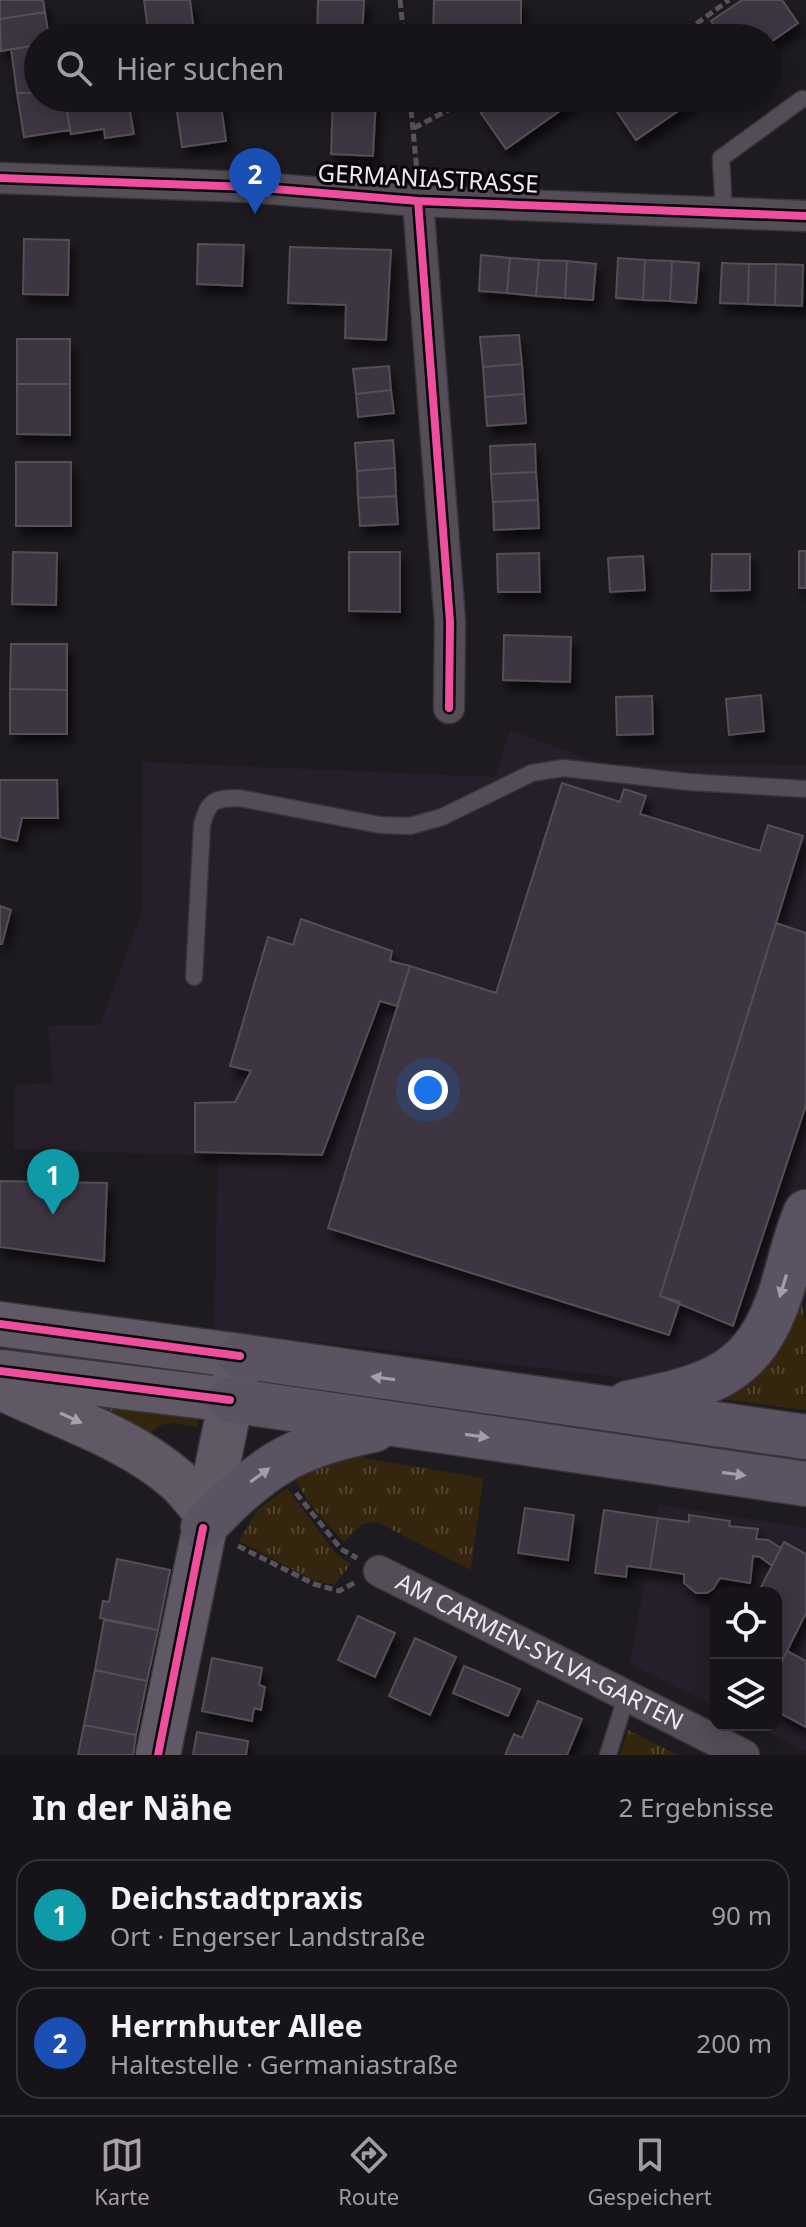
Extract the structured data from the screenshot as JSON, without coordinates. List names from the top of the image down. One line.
{"streets":{"street":["GERMANIASTRASSE","AM CARMEN-SYLVA-GARTEN"]},"page":{"search":"Hier suchen","pins":["2","1"],"heading":["In der Nähe","2 Ergebnisse"],"list":[{"mark":"1","name":"Deichstadtpraxis","note":"Ort · Engerser Landstraße","value":"90 m"},{"mark":"2","name":"Herrnhuter Allee","note":"Haltestelle · Germaniastraße","value":"200 m"}],"nav":["Karte","Route","Gespeichert"]}}
